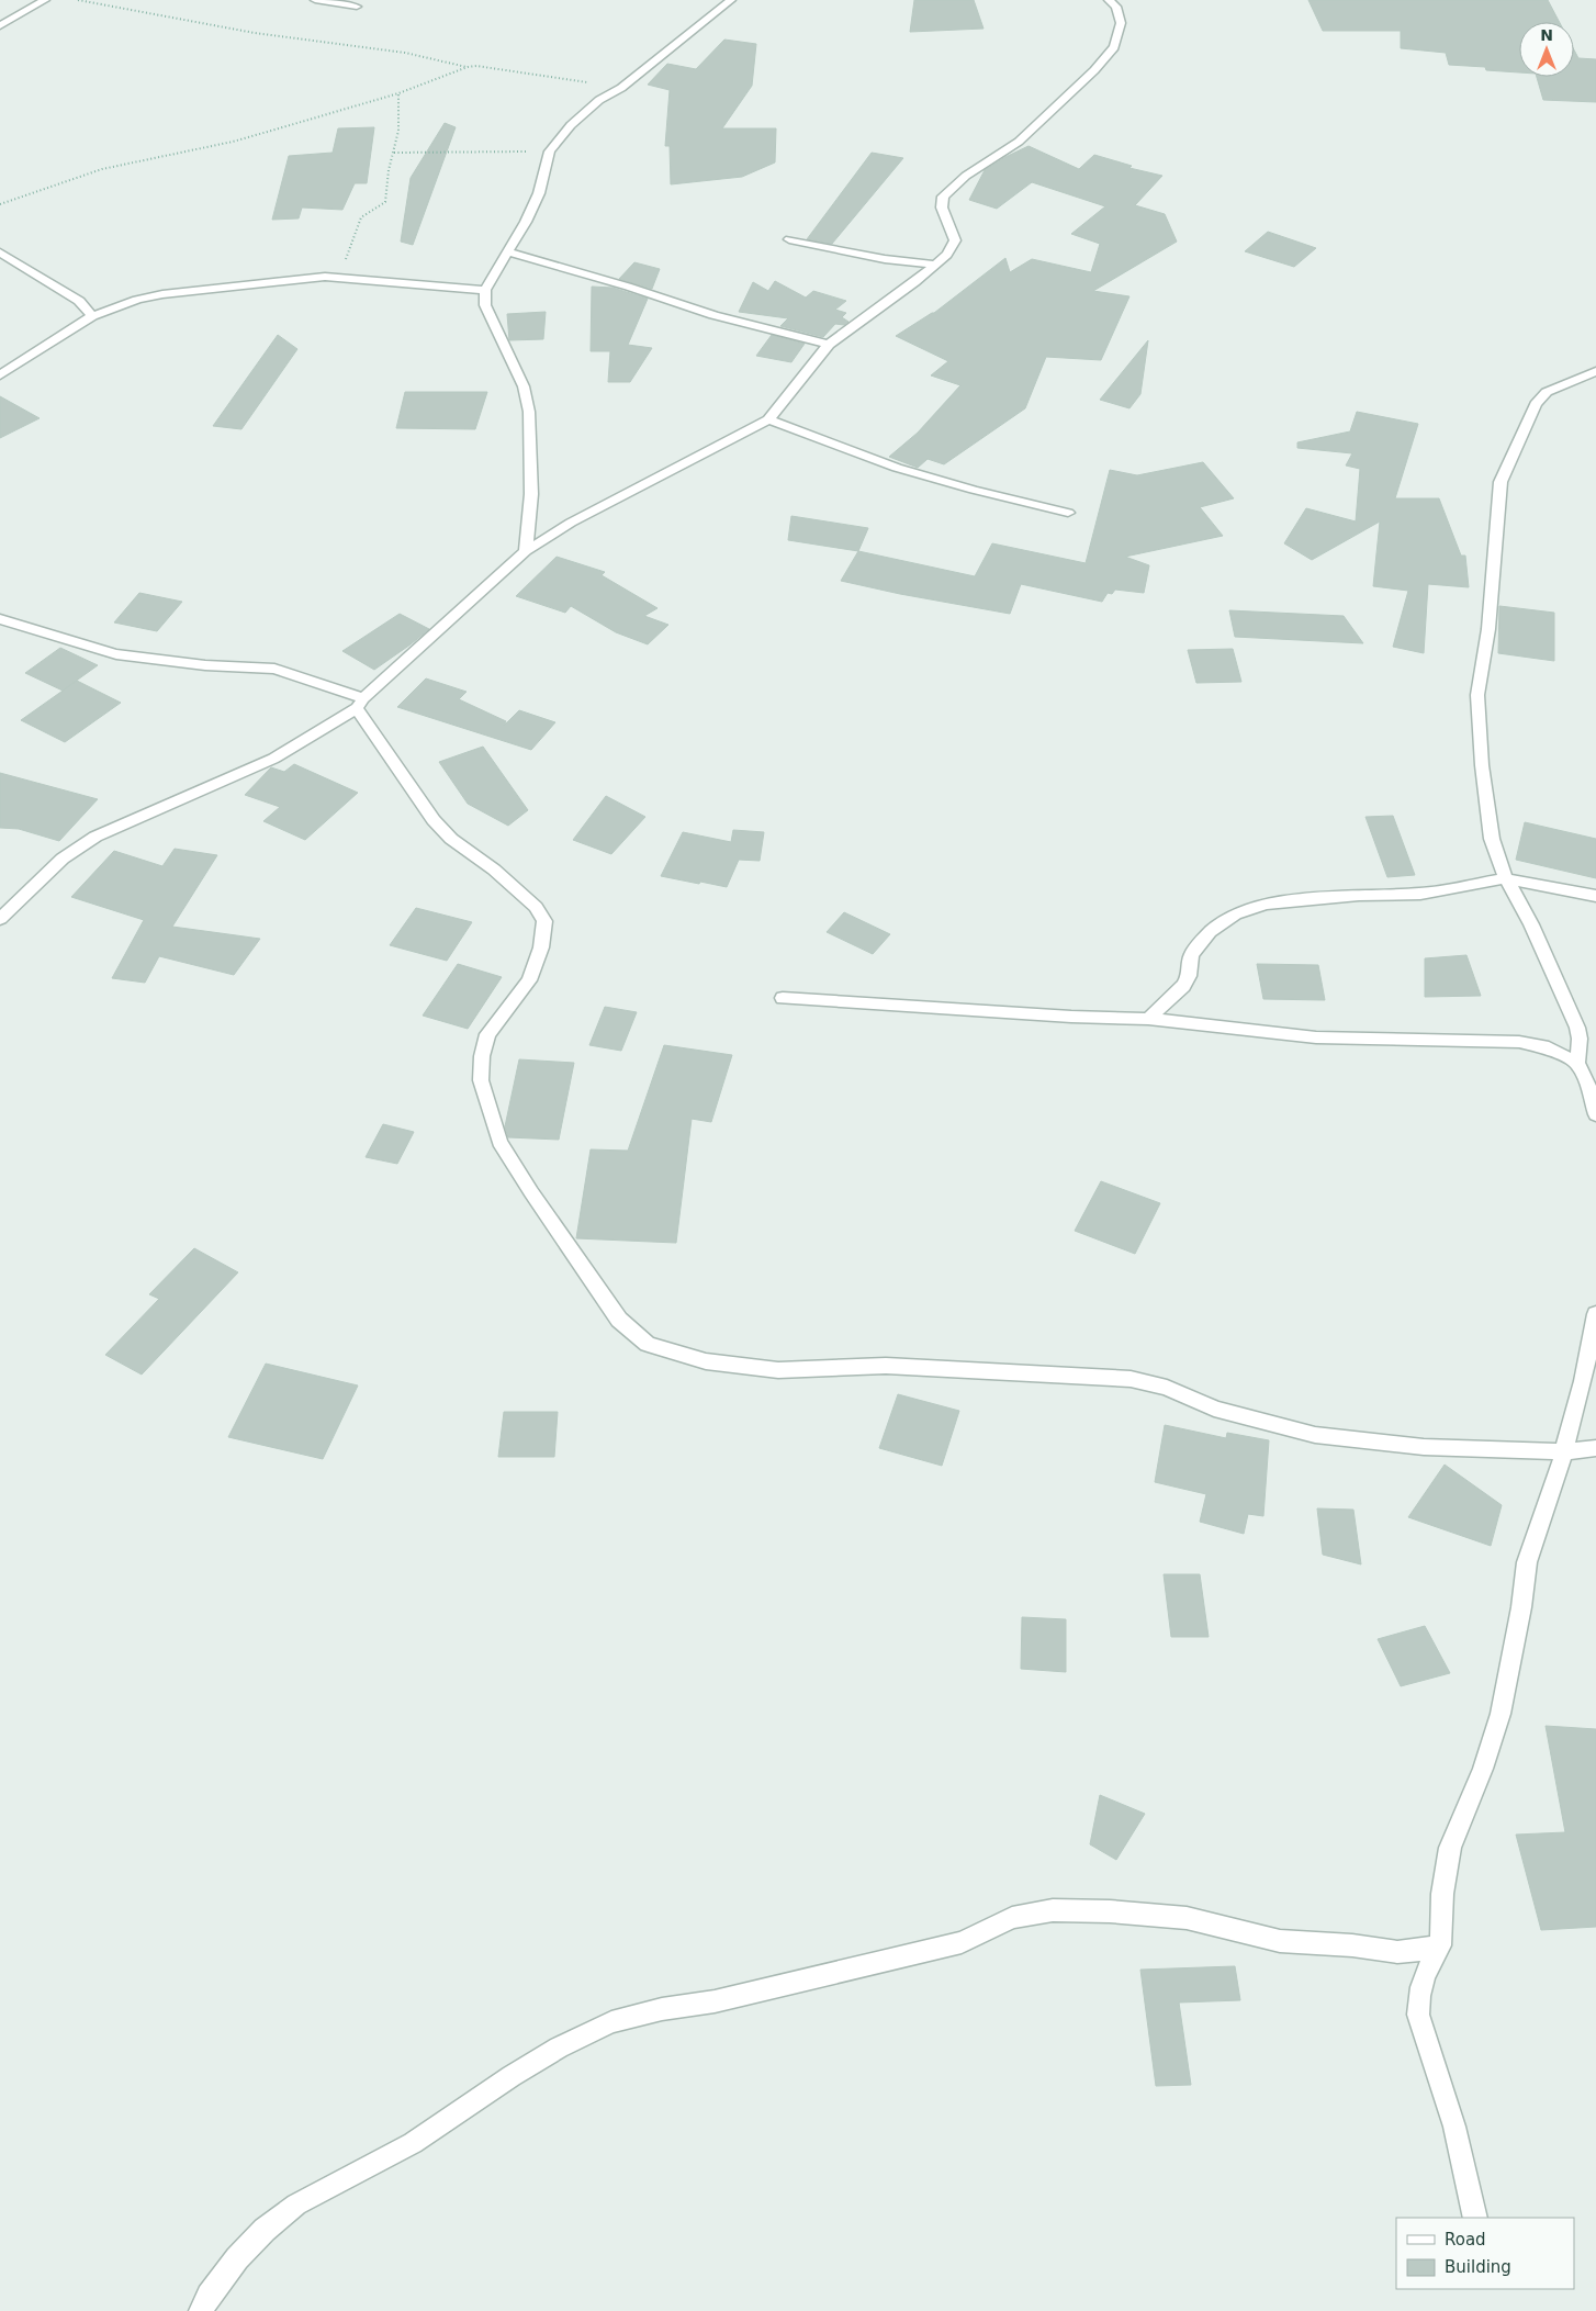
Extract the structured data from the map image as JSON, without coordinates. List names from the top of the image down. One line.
{"legend":["Road","Building"],"north":"top"}
